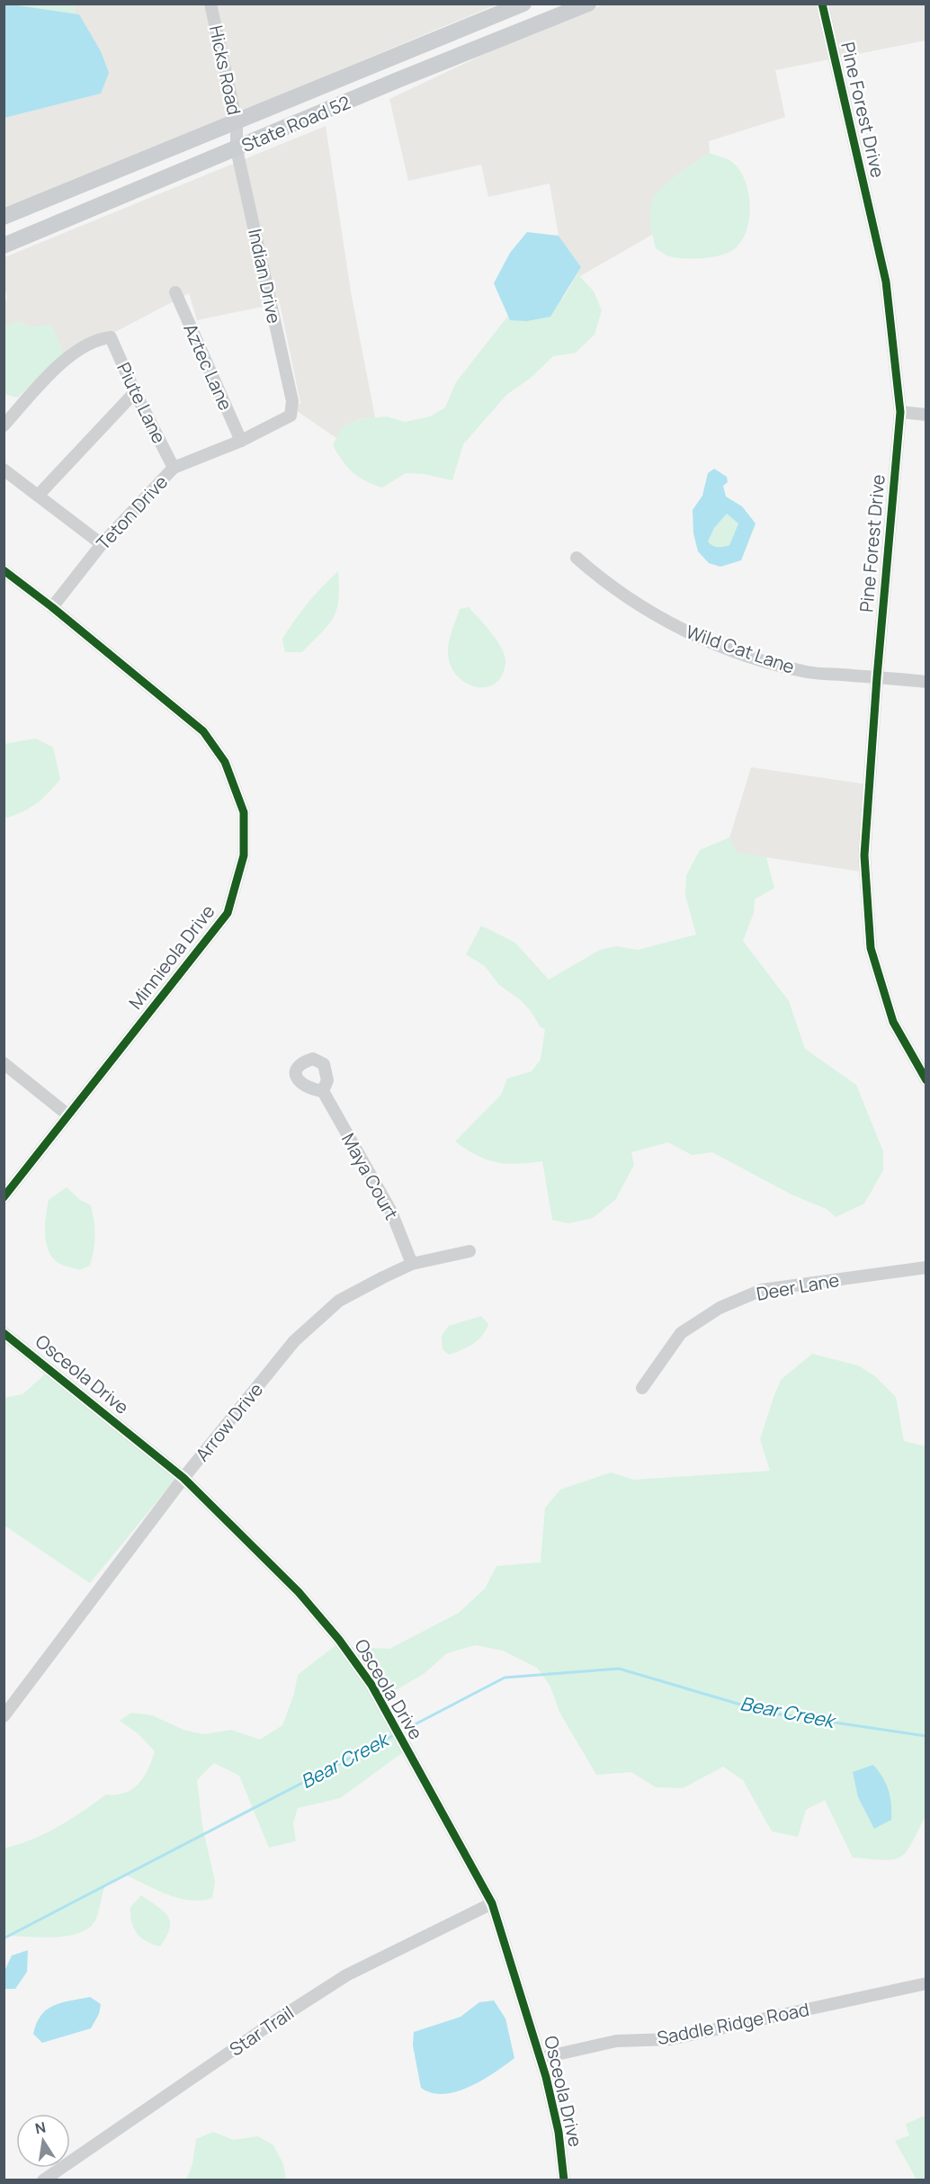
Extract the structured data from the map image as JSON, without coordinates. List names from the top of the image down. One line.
{"streets":{"main road":["State Road 52"],"street":["Hicks Road","Pine Forest Drive","Indian Drive","Aztec Lane","Piute Lane","Teton Drive","Wild Cat Lane","Minnieola Drive","Maya Court","Deer Lane","Osceola Drive","Arrow Drive","Saddle Ridge Road","Star Trail"]},"crossings":[["Hicks Road","State Road 52"],["Hicks Road","Indian Drive"],["Pine Forest Drive","Wild Cat Lane"],["State Road 52","Indian Drive"],["Indian Drive","Teton Drive"],["Aztec Lane","Teton Drive"],["Piute Lane","Teton Drive"],["Teton Drive","Minnieola Drive"],["Maya Court","Arrow Drive"],["Osceola Drive","Arrow Drive"],["Osceola Drive","Saddle Ridge Road"],["Osceola Drive","Star Trail"]],"water":["Bear Creek"],"north":"top"}
